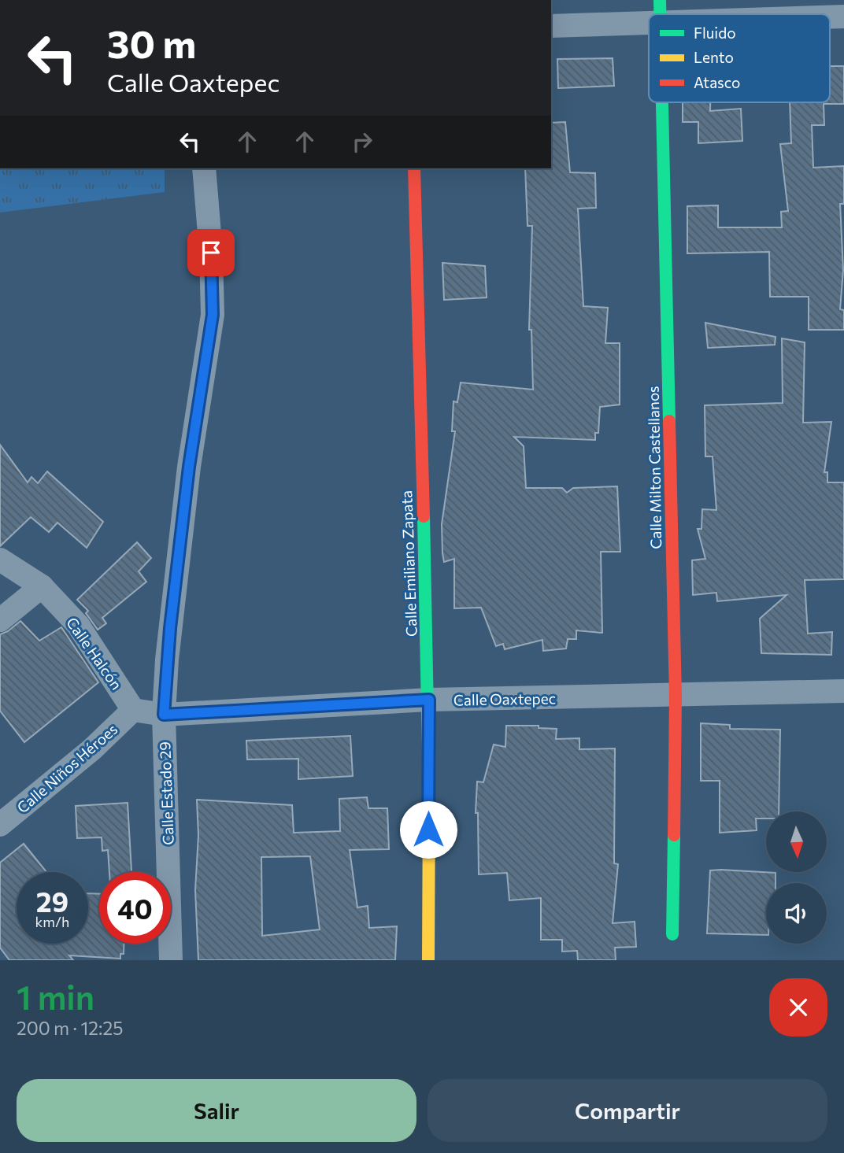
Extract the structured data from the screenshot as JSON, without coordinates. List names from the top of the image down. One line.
{"streets":{"street":["Calle Milton Castellanos","Calle Emiliano Zapata","Calle Halcón","Calle Oaxtepec","Calle Niños Héroes","Calle Estado 29"]},"crossings":[["Calle Milton Castellanos","Calle Oaxtepec"],["Calle Emiliano Zapata","Calle Oaxtepec"],["Calle Halcón","Calle Oaxtepec"],["Calle Halcón","Calle Niños Héroes"],["Calle Oaxtepec","Calle Niños Héroes"],["Calle Oaxtepec","Calle Estado 29"]],"legend":["Fluido","Lento","Atasco"],"north":"bottom","page":{"turn":["30 m","Calle Oaxtepec"],"speed":"29 km/h","limit":"40","heading":["1 min","200 m · 12:25"],"buttons":["Salir","Compartir"]}}
